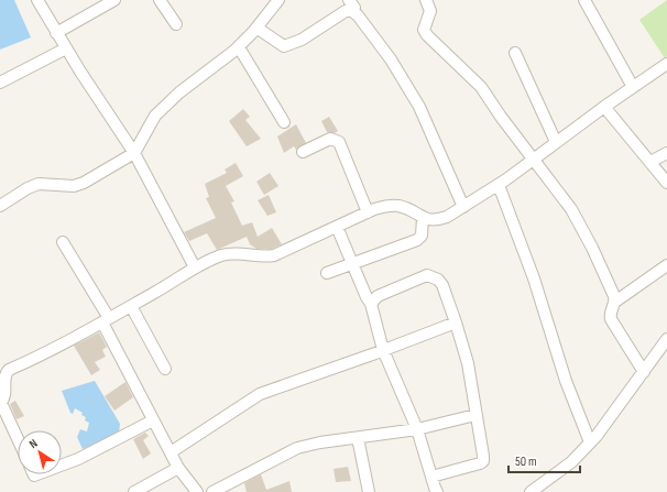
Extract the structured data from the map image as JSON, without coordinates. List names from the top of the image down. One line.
{"scale_bar":"50 m","north":"top left"}
